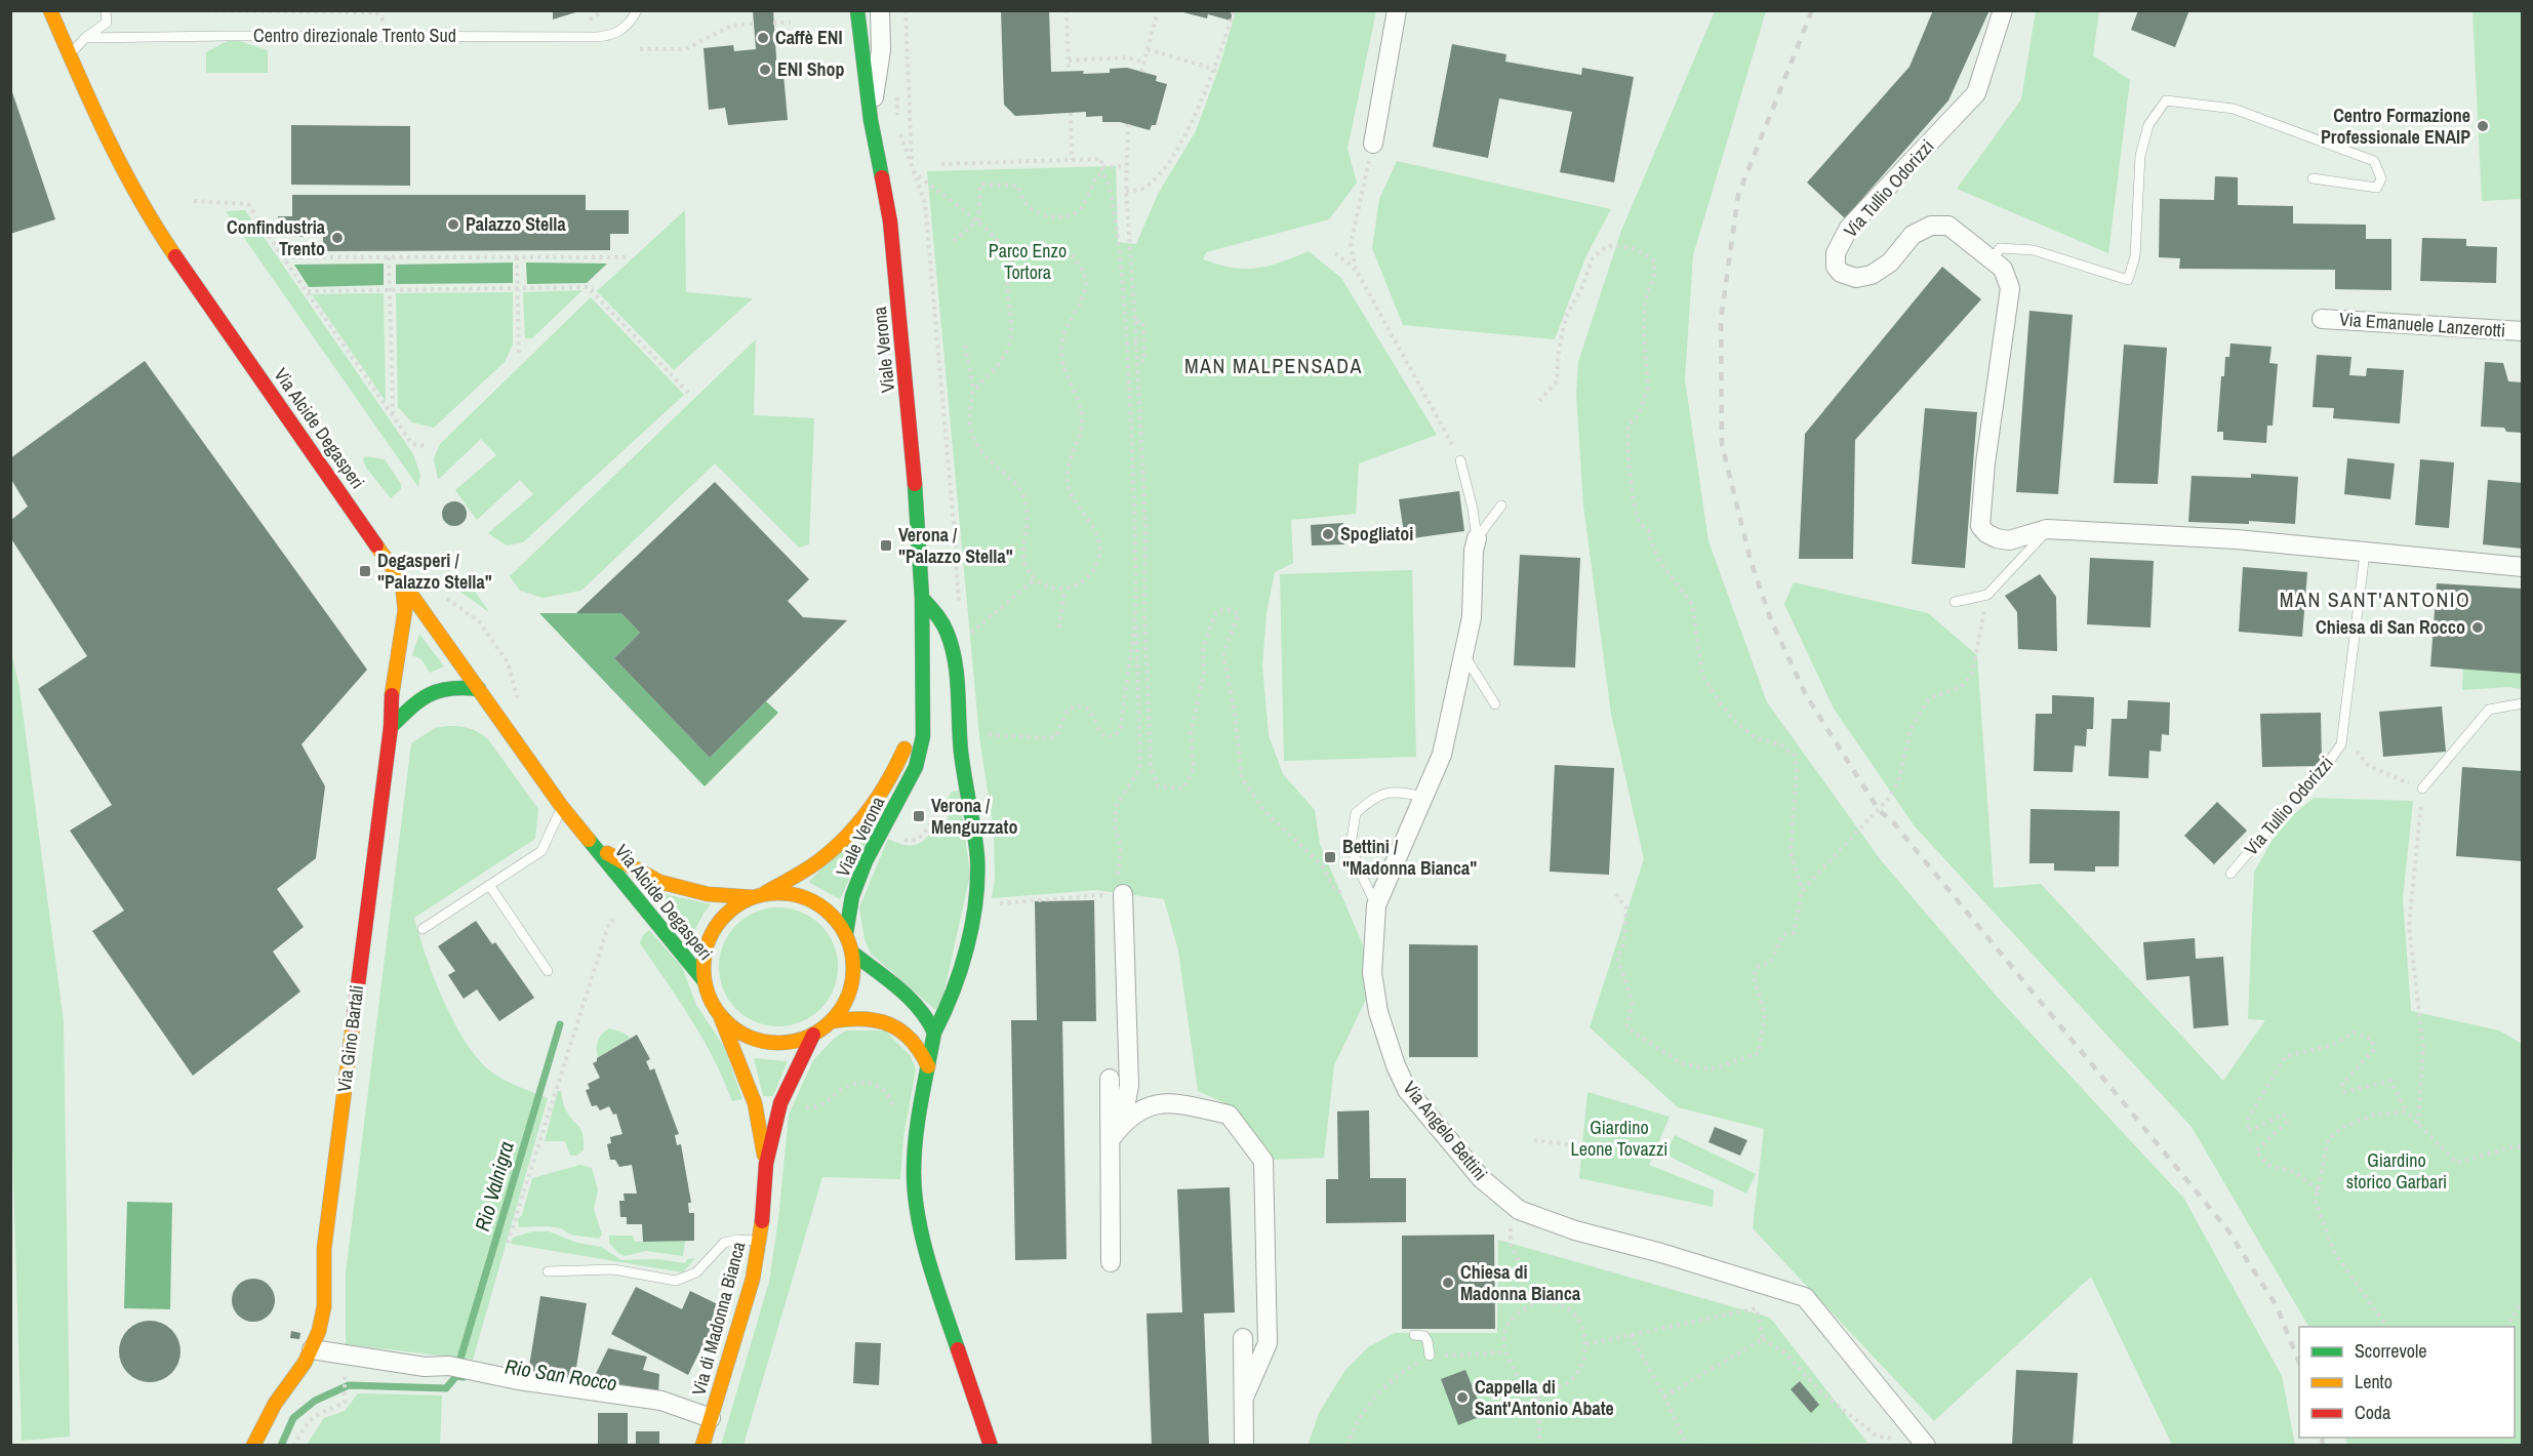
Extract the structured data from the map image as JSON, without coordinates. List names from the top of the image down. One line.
{"streets":{"main road":["Viale Verona","Via Alcide Degasperi","Via Gino Bartali","Via di Madonna Bianca"],"street":["Via Tullio Odorizzi","Via Emanuele Lanzerotti","Via Angelo Bettini"],"lane":["Centro direzionale Trento Sud"]},"crossings":[["Viale Verona","Via Alcide Degasperi"],["Viale Verona","Via di Madonna Bianca"],["Via Alcide Degasperi","Via Gino Bartali"],["Via Alcide Degasperi","Via di Madonna Bianca"]],"districts":["MAN MALPENSADA","MAN SANT'ANTONIO"],"water":["Rio Valnigra","Rio San Rocco"],"parks":["Parco Enzo Tortora","Giardino Leone Tovazzi","Giardino storico Garbari"],"places":{"other":["Caffè ENI","ENI Shop","Centro Formazione Professionale ENAIP","Palazzo Stella","Confindustria Trento","Spogliatoi","Chiesa di San Rocco","Chiesa di Madonna Bianca","Cappella di Sant'Antonio Abate"],"transit":["Verona / \"Palazzo Stella\"","Degasperi / \"Palazzo Stella\"","Verona / Menguzzato","Bettini / \"Madonna Bianca\""]},"legend":["Scorrevole","Lento","Coda"]}
